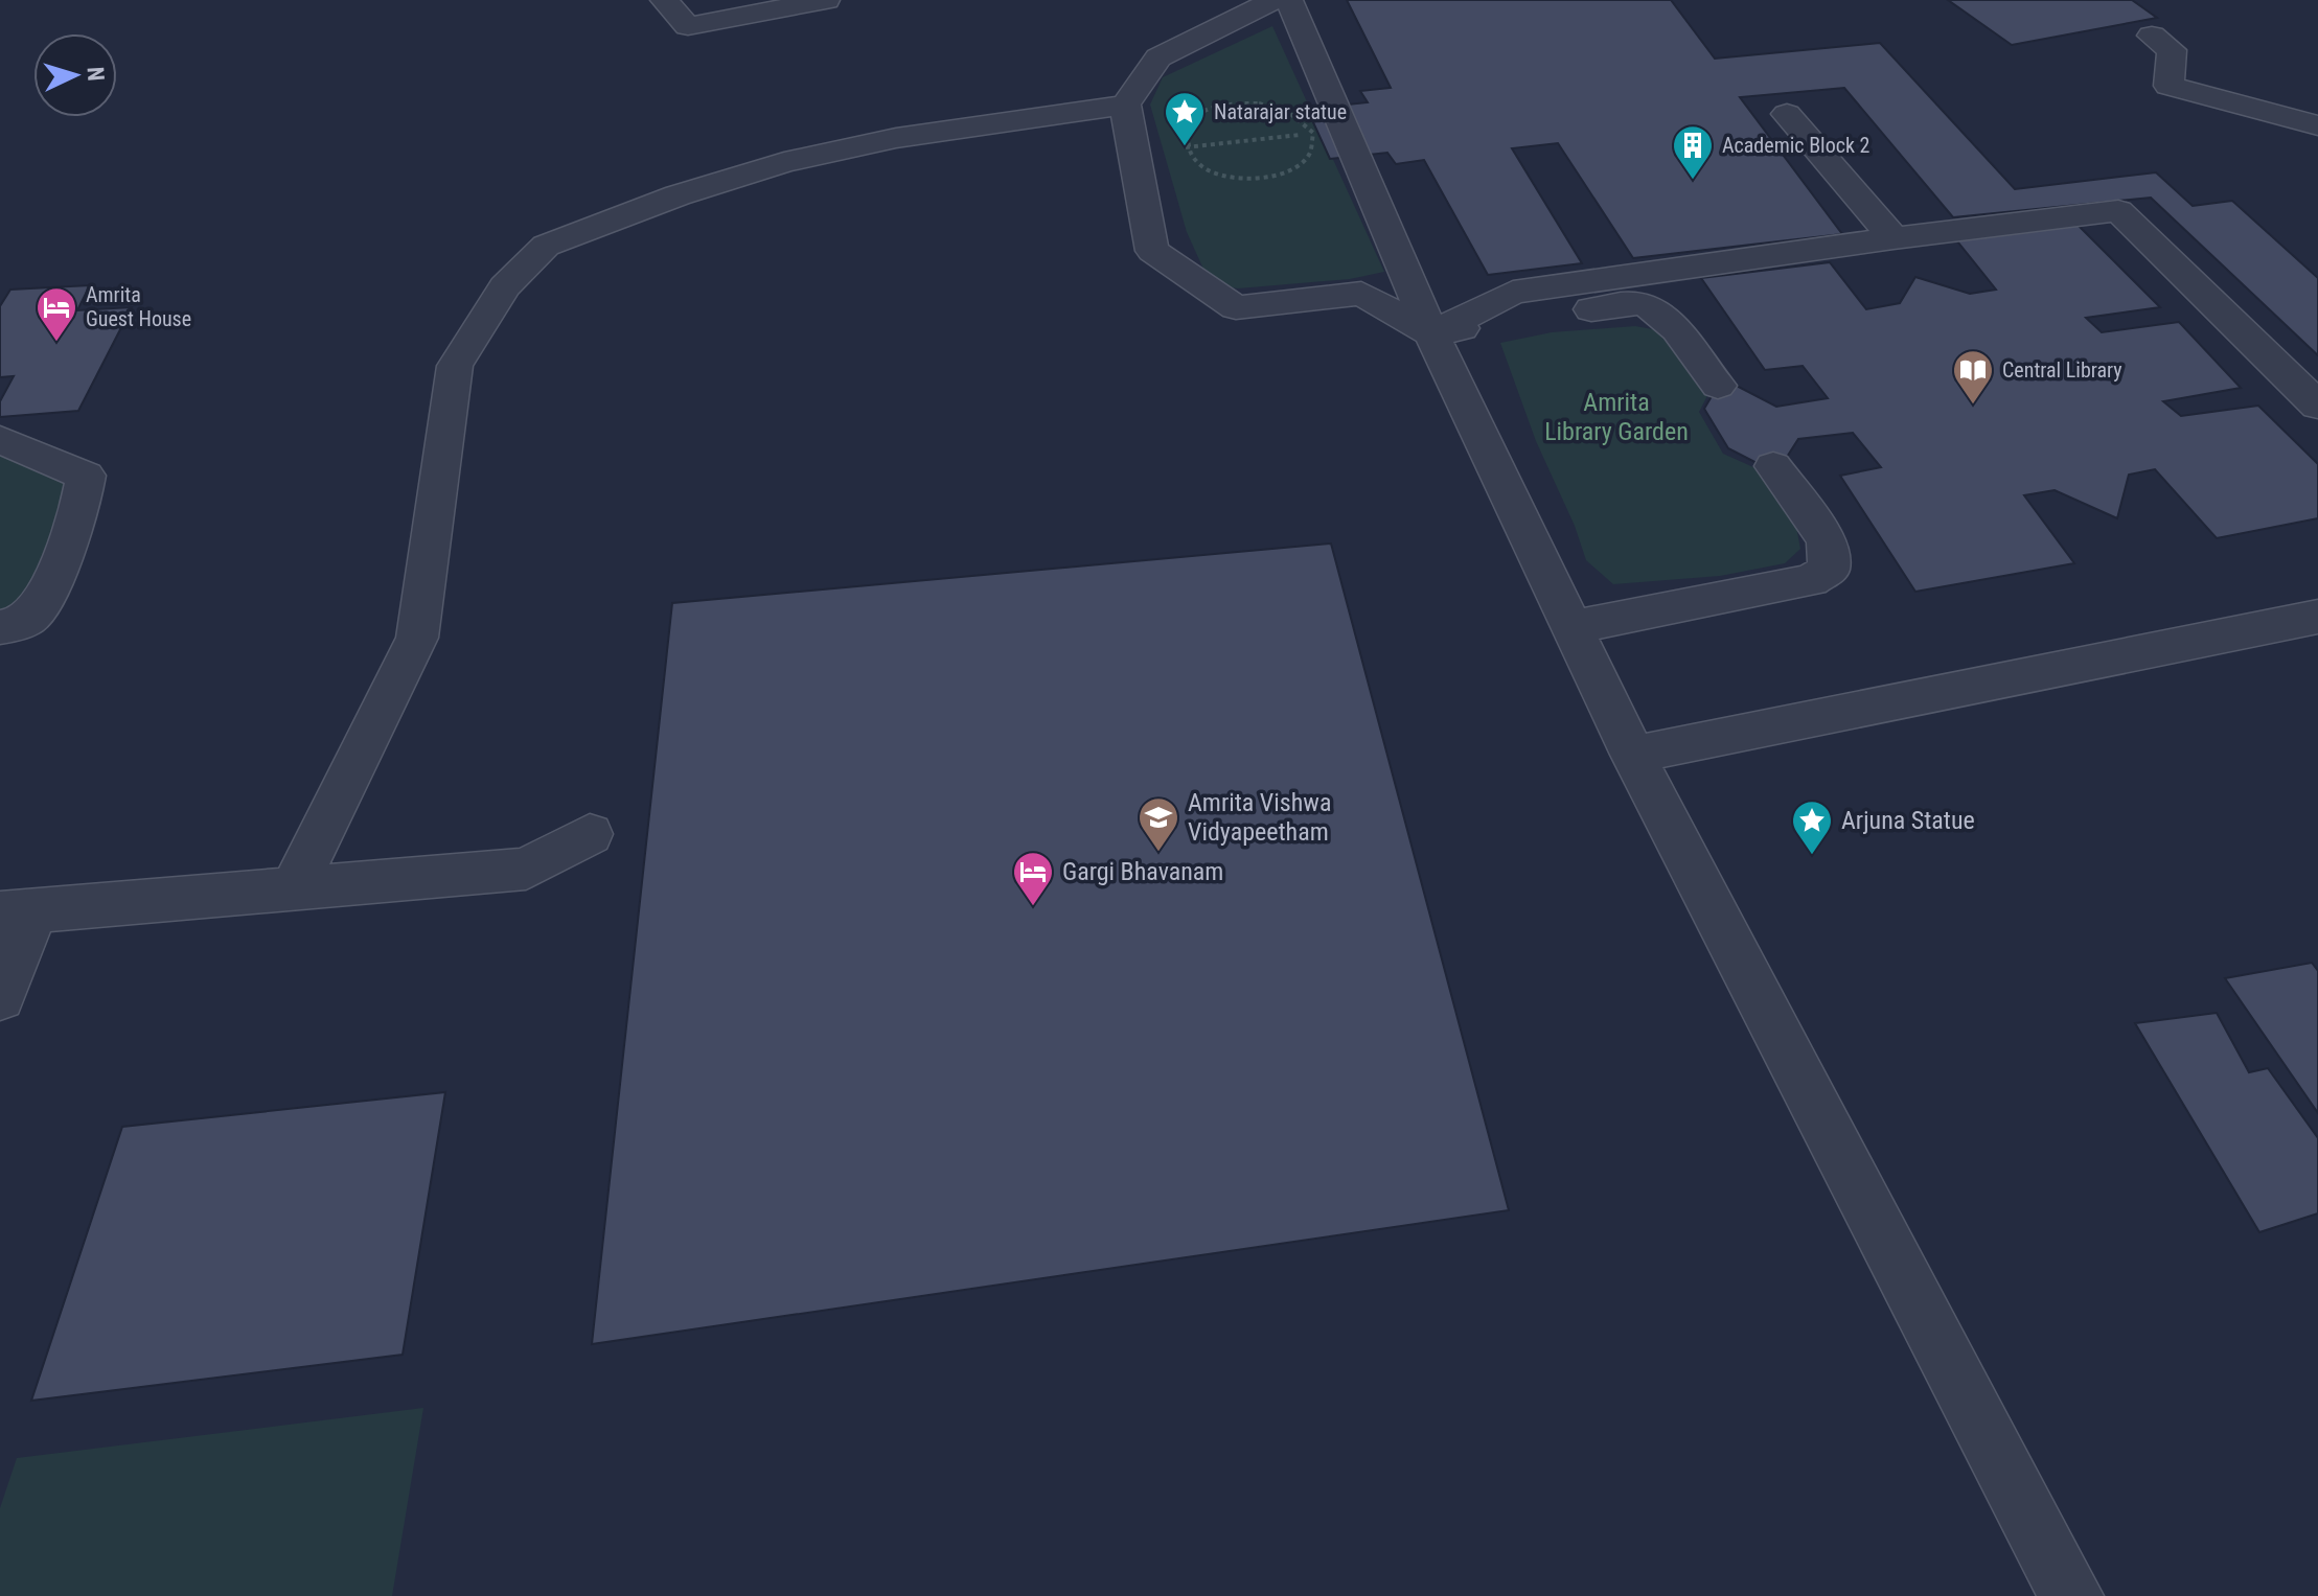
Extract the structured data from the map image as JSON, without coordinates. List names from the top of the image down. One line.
{"parks":["Amrita Library Garden"],"places":{"place":["Natarajar statue","Arjuna Statue"],"building":["Academic Block 2"],"hotel":["Amrita Guest House","Gargi Bhavanam"],"library":["Central Library"],"school or university":["Amrita Vishwa Vidyapeetham"]},"north":"right"}
